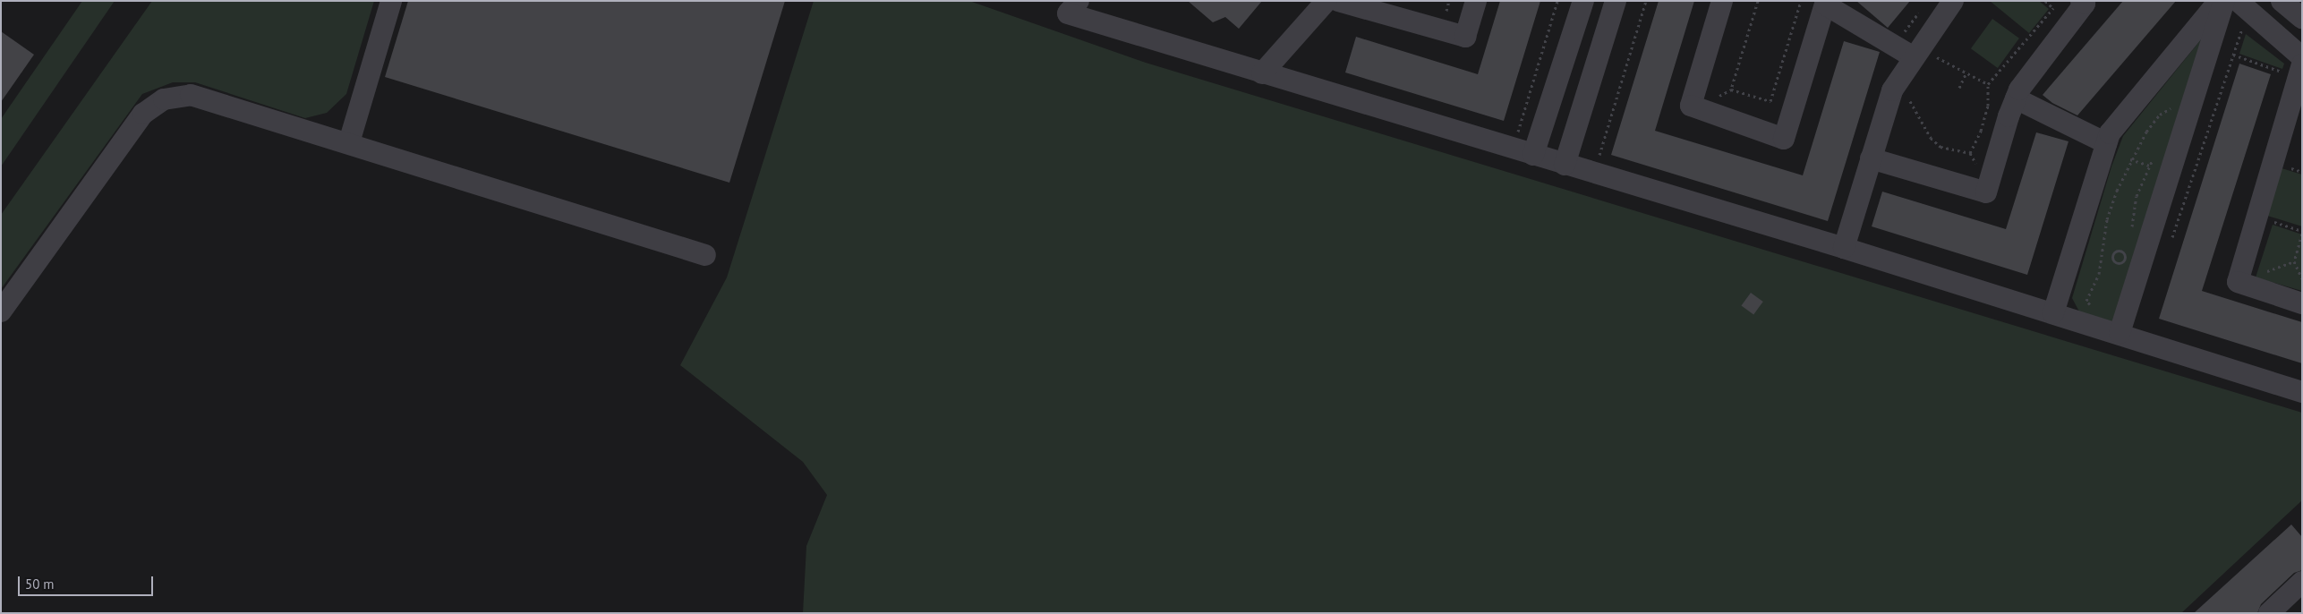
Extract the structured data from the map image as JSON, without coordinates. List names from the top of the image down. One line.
{"scale_bar":"50 m"}
